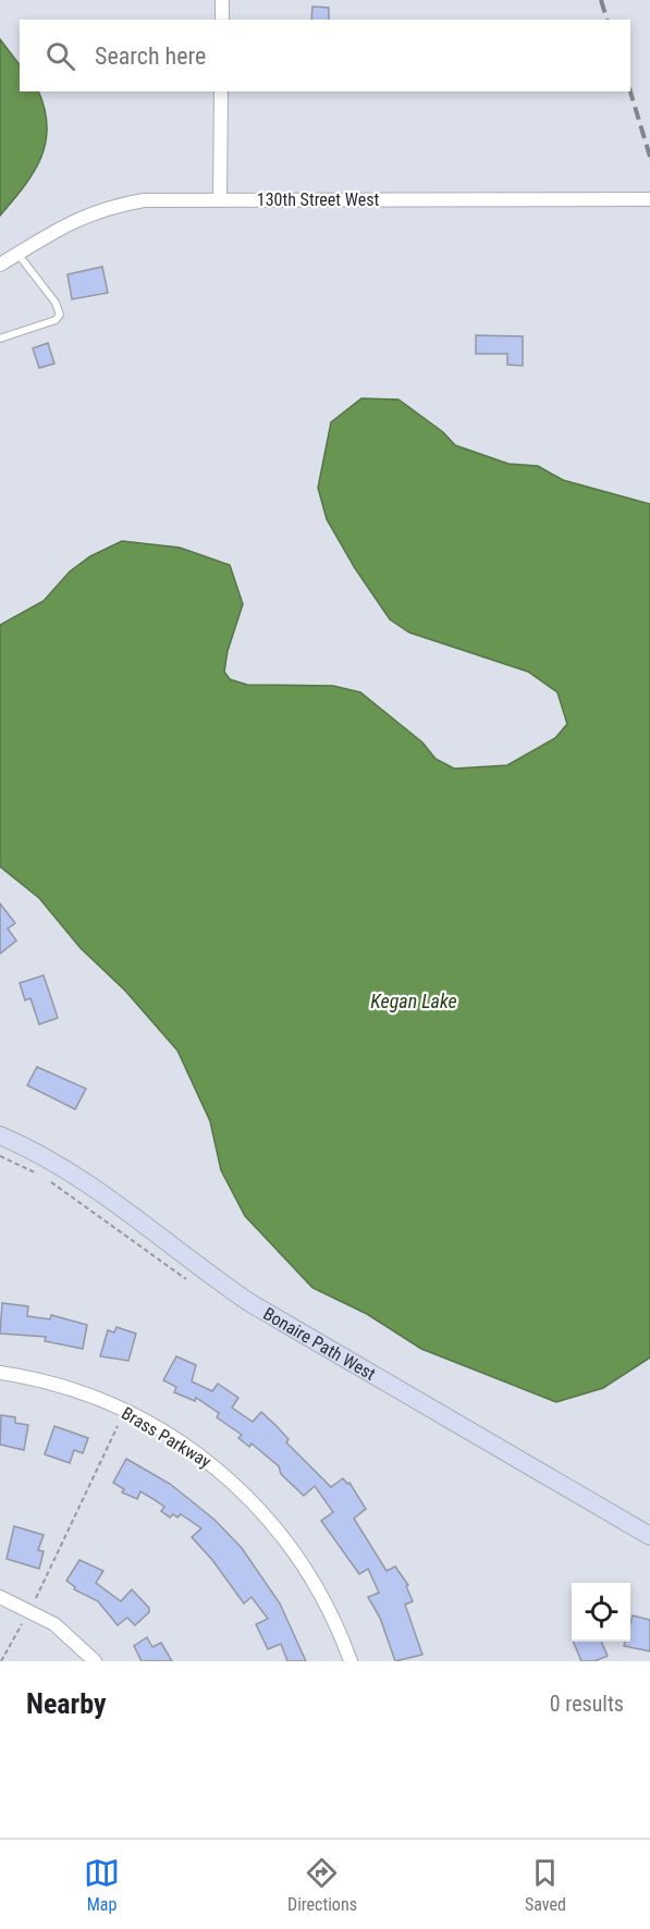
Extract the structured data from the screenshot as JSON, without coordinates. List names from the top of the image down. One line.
{"streets":{"street":["130th Street West","Bonaire Path West","Brass Parkway"]},"water":["Kegan Lake"],"page":{"search":"Search here","heading":["Nearby","0 results"],"nav":["Map","Directions","Saved"]}}
